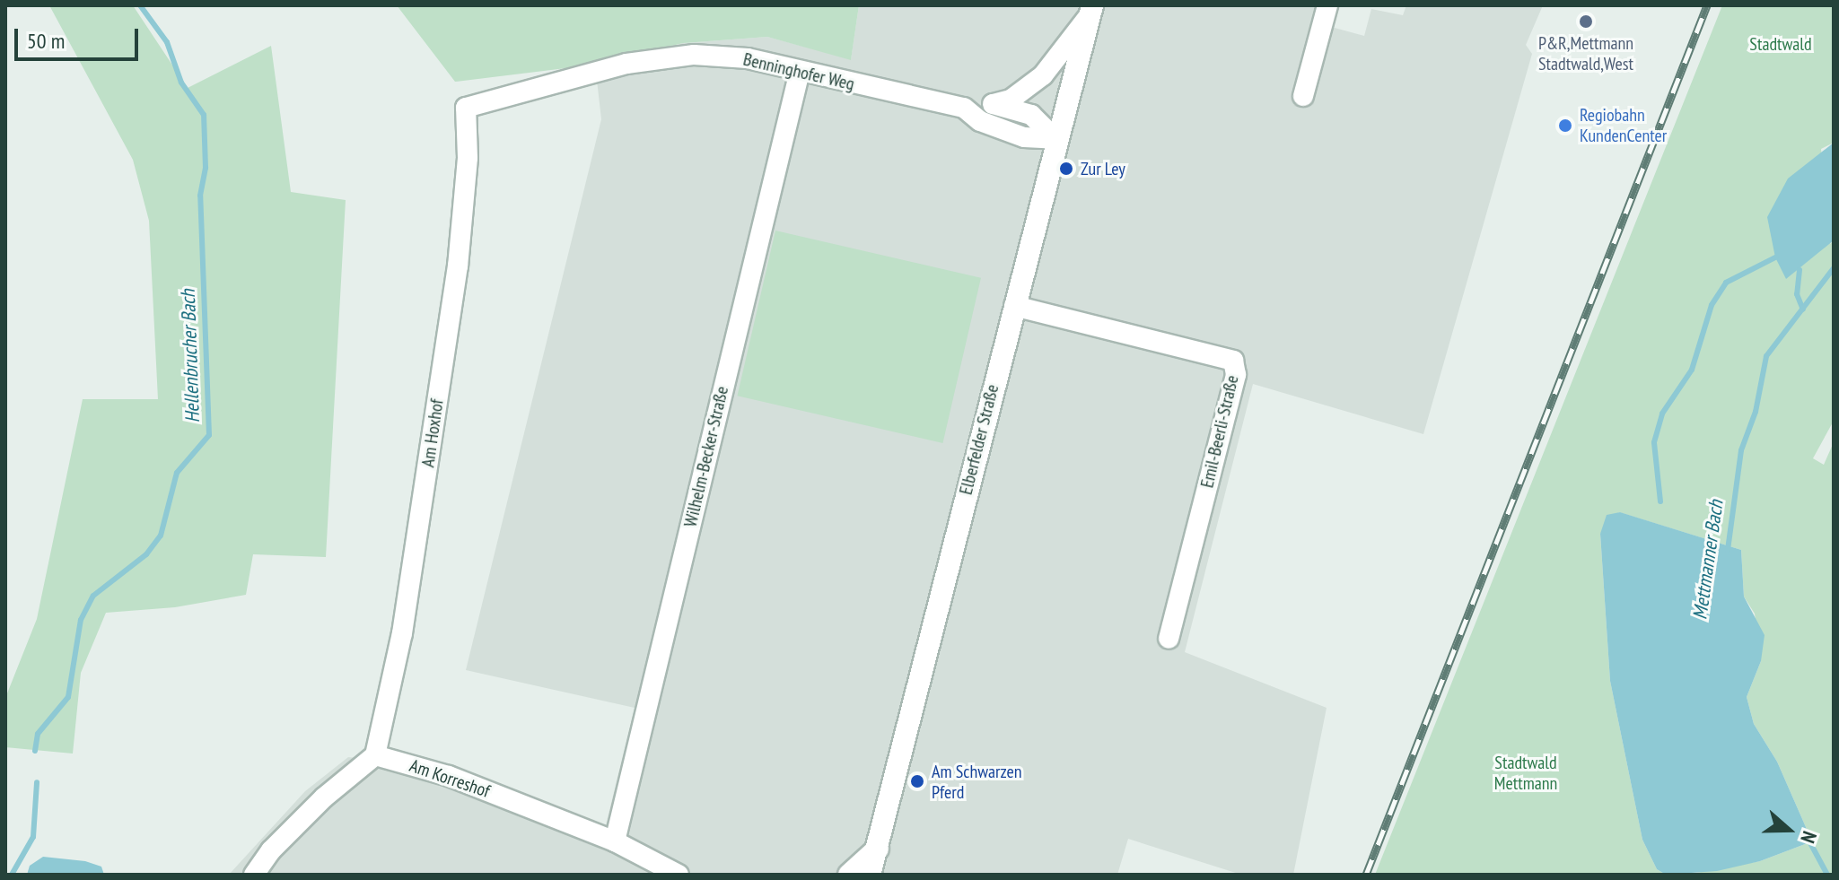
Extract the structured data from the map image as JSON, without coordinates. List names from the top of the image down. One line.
{"streets":{"main road":["Elberfelder Straße"],"street":["Benninghofer Weg","Emil-Beerli-Straße","Am Hoxhof","Wilhelm-Becker-Straße","Am Korreshof"]},"crossings":[["Benninghofer Weg","Am Hoxhof"],["Benninghofer Weg","Elberfelder Straße"],["Benninghofer Weg","Wilhelm-Becker-Straße"],["Emil-Beerli-Straße","Elberfelder Straße"],["Am Hoxhof","Am Korreshof"],["Wilhelm-Becker-Straße","Am Korreshof"]],"water":["Hellenbrucher Bach","Mettmanner Bach"],"parks":["Stadtwald","Stadtwald Mettmann"],"places":["P&R,Mettmann Stadtwald,West","Regiobahn KundenCenter","Zur Ley","Am Schwarzen Pferd"],"scale_bar":"50 m","north":"right"}
